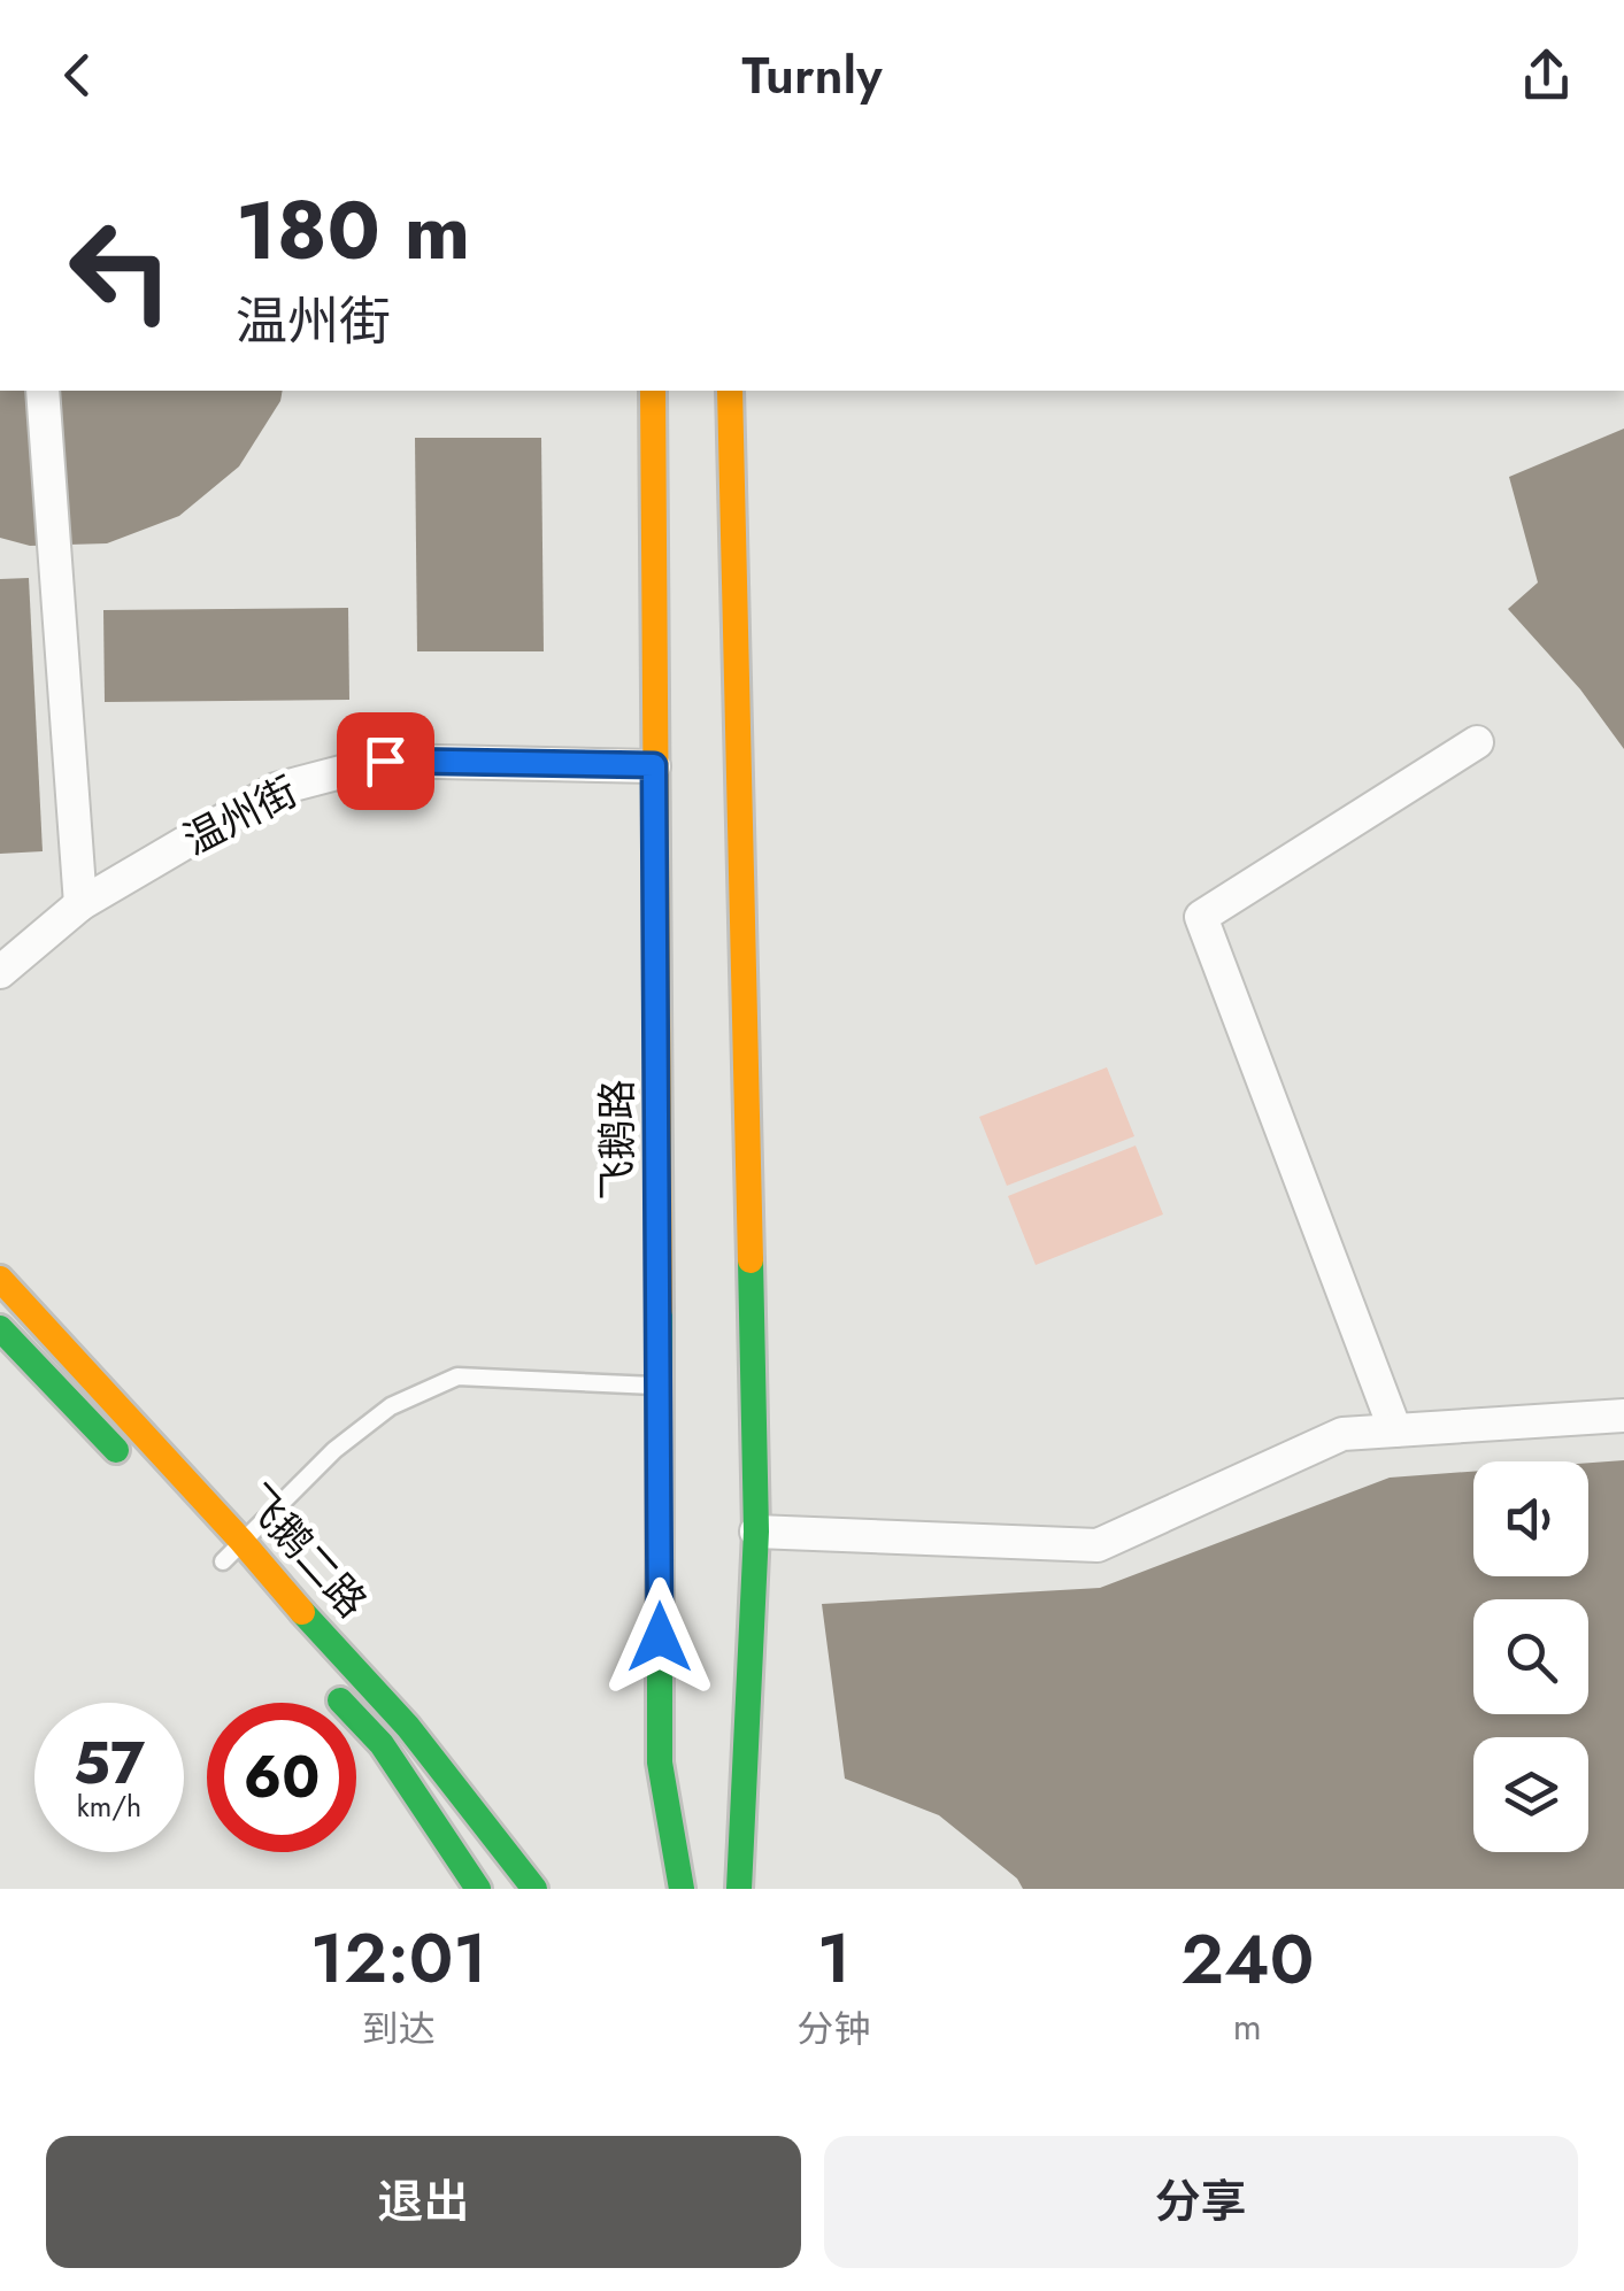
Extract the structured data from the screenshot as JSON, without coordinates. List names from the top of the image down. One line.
{"streets":{"main road":["飞鹅路","飞鹅二路"],"street":["温州街"]},"crossings":[["温州街","飞鹅路"]],"page":{"header":"Turnly","turn":["180 m","温州街"],"speed":"57 km/h","limit":"60","eta":["12:01","到达","1","分钟","240","m"],"buttons":["退出","分享"]}}
